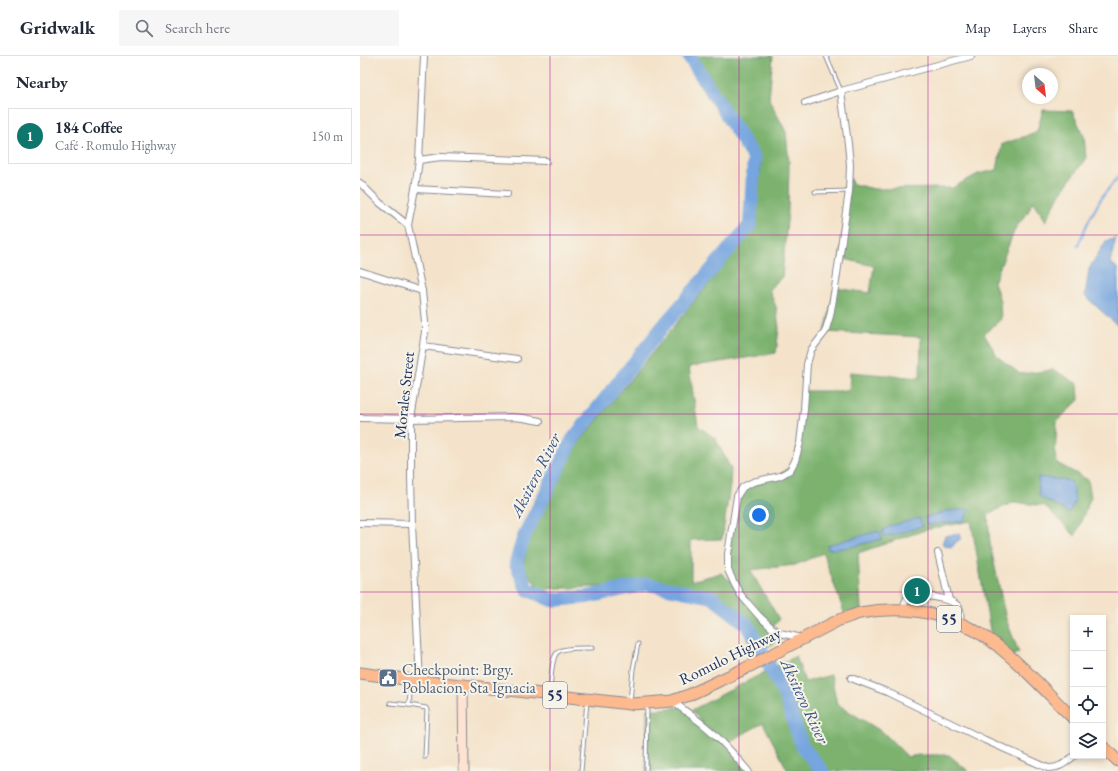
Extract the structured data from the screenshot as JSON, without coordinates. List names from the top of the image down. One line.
{"streets":{"highway":["55","Romulo Highway"],"street":["Morales Street"]},"crossings":[["Morales Street","Romulo Highway"]],"water":["Aksitero River"],"places":{"public building":["Checkpoint: Brgy. Poblacion, Sta Ignacia"]},"north":"bottom right","page":{"header":"Gridwalk","search":"Search here","nav":["Map","Layers","Share"],"heading":"Nearby","list":[{"mark":"1","name":"184 Coffee","note":"Café · Romulo Highway","value":"150 m"}],"pins":"1","map_buttons":["+","−"]}}
